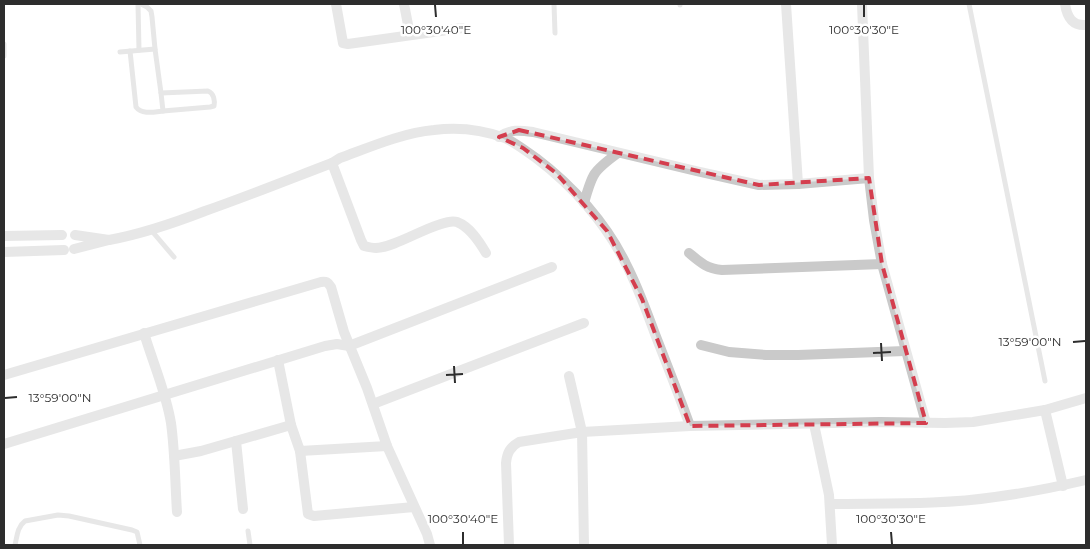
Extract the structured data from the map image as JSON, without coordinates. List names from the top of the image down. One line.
{"coordinates":["100°30'40\"E","100°30'30\"E","13°59'00\"N"]}
